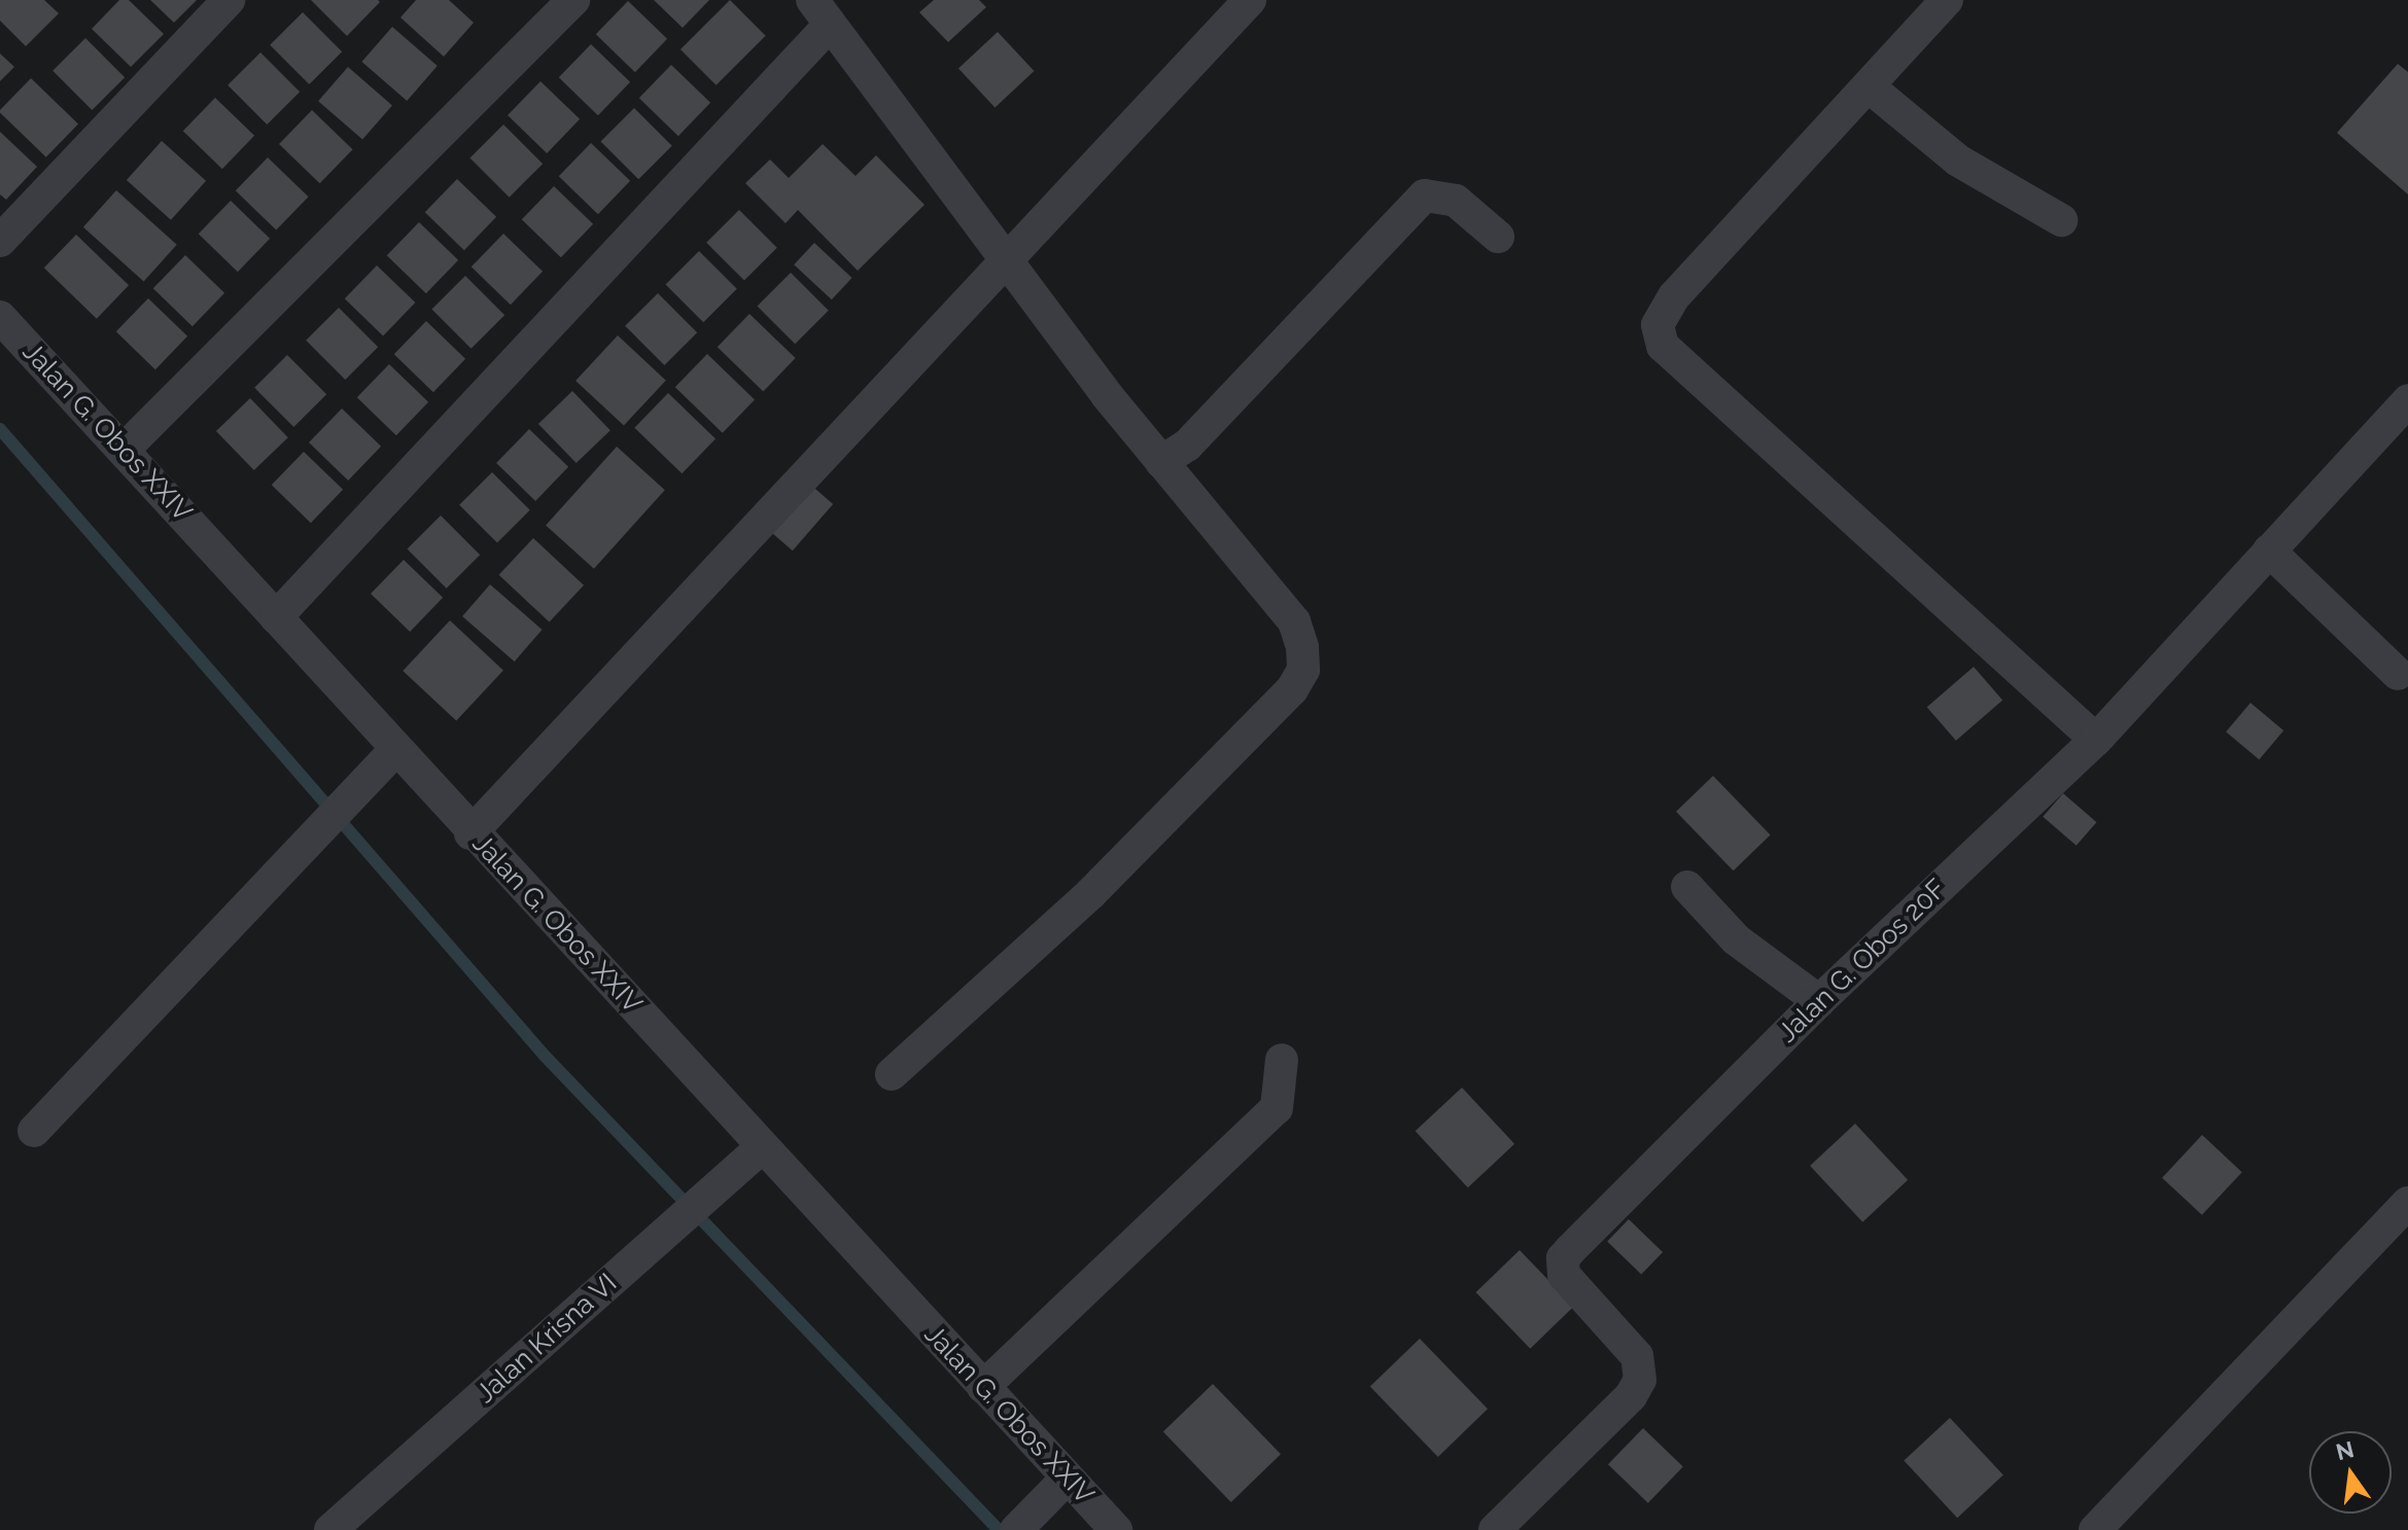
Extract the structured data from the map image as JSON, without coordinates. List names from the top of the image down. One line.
{"streets":{"street":["Jalan G. Obos XXIV","Jalan G. Obos 20F","Jalan Krisna VI"]},"crossings":[["Jalan G. Obos XXIV","Jalan Krisna VI"]],"north":"top"}
